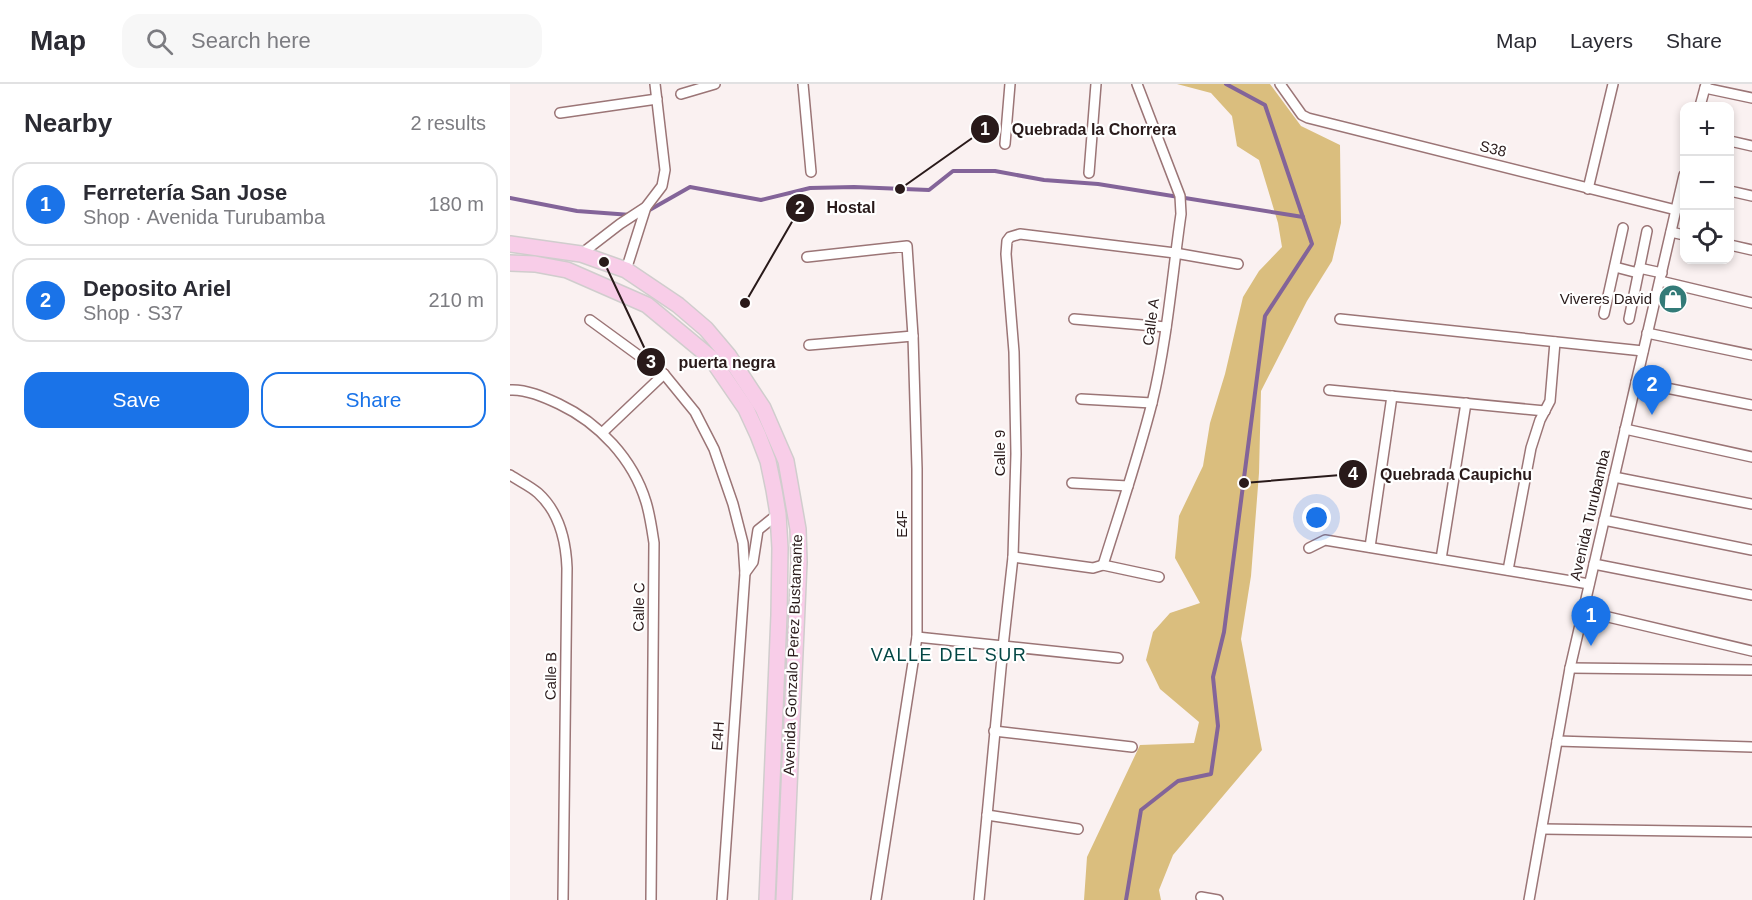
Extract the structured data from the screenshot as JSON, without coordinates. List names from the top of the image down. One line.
{"streets":{"main road":["Avenida Gonzalo Perez Bustamante"],"street":["S38","Calle A","Calle 9","Avenida Turubamba","E4F","Calle C","Calle B","E4H"]},"crossings":[["S38","Avenida Turubamba"],["Calle A","Calle 9"],["Avenida Gonzalo Perez Bustamante","E4H"]],"districts":["VALLE DEL SUR"],"places":{"other":["Quebrada la Chorrera","puerta negra","Hostal","Quebrada Caupichu"],"shop":["Viveres David"]},"page":{"header":"Map","search":"Search here","nav":["Map","Layers","Share"],"heading":["Nearby","2 results"],"map_buttons":["+","−"],"list":[{"mark":"1","name":"Ferretería San Jose","note":"Shop · Avenida Turubamba","value":"180 m"},{"mark":"2","name":"Deposito Ariel","note":"Shop · S37","value":"210 m"}],"buttons":["Save","Share"],"pins":["2","1"]}}
